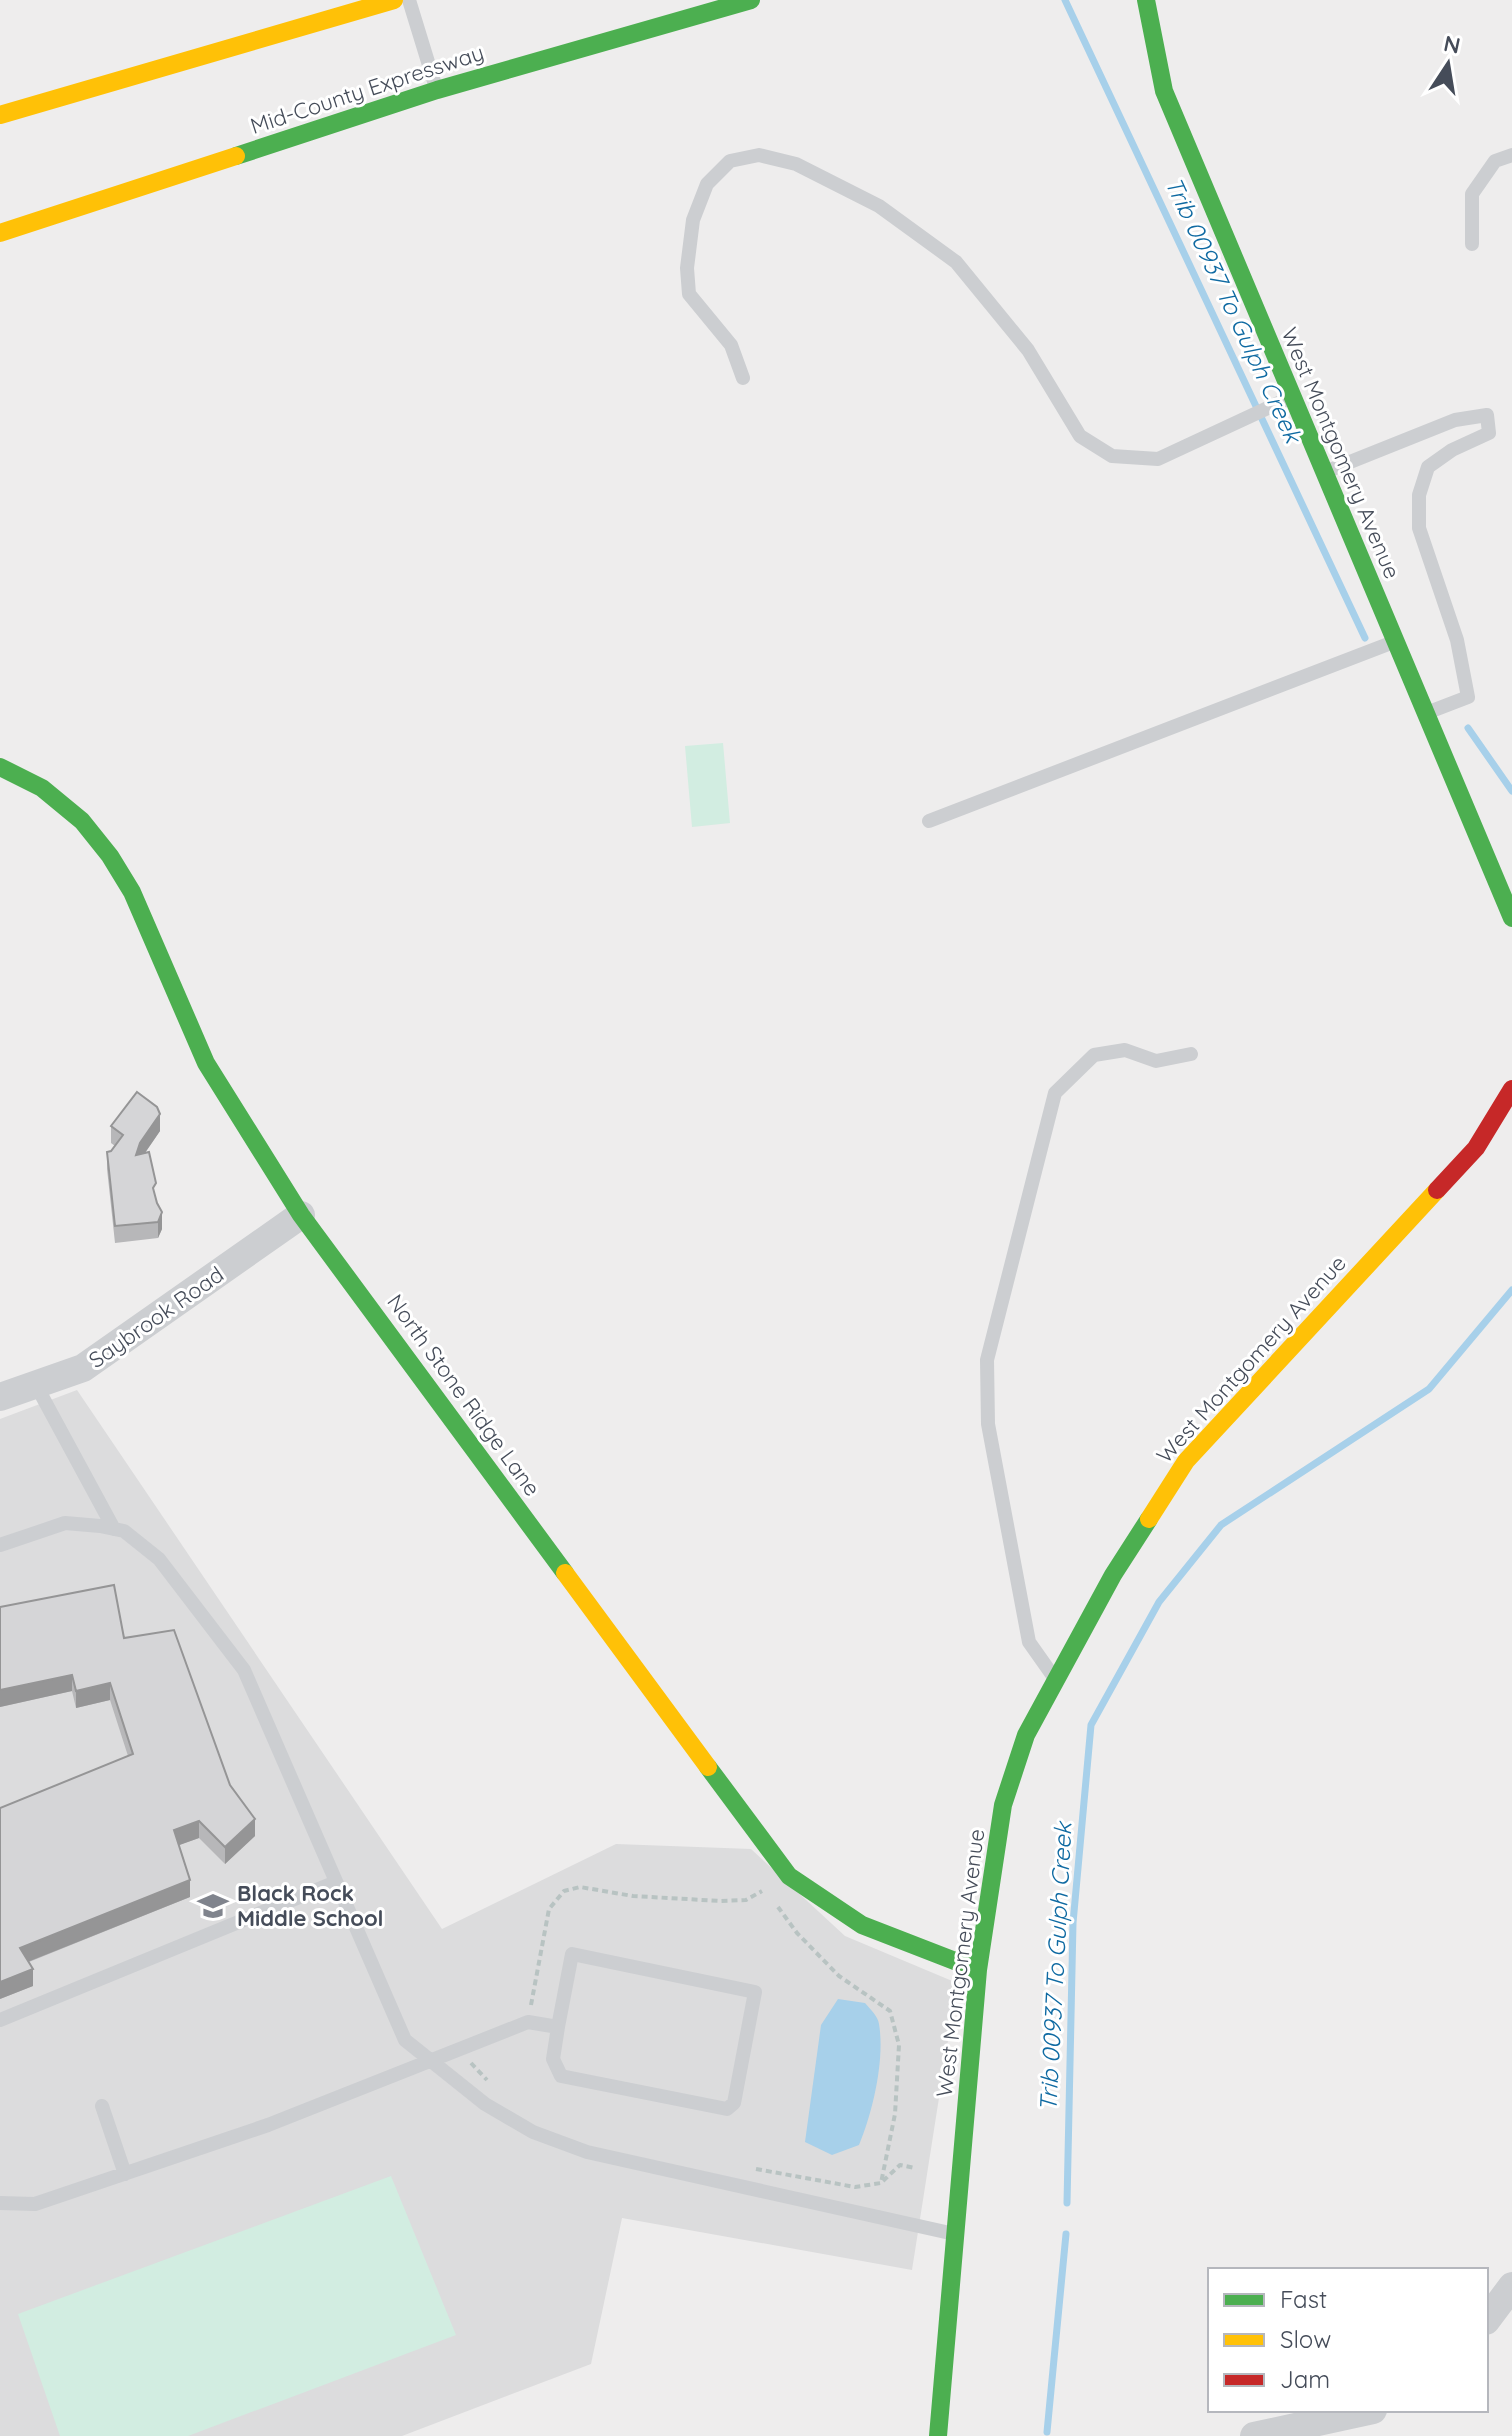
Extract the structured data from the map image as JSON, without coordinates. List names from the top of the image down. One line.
{"streets":{"main road":["Mid-County Expressway","West Montgomery Avenue","North Stone Ridge Lane"],"street":["Saybrook Road"]},"crossings":[["West Montgomery Avenue","North Stone Ridge Lane"],["Saybrook Road","North Stone Ridge Lane"]],"water":["Trib 00937 To Gulph Creek"],"places":{"school or university":["Black Rock Middle School"]},"legend":["Fast","Slow","Jam"],"north":"top"}
